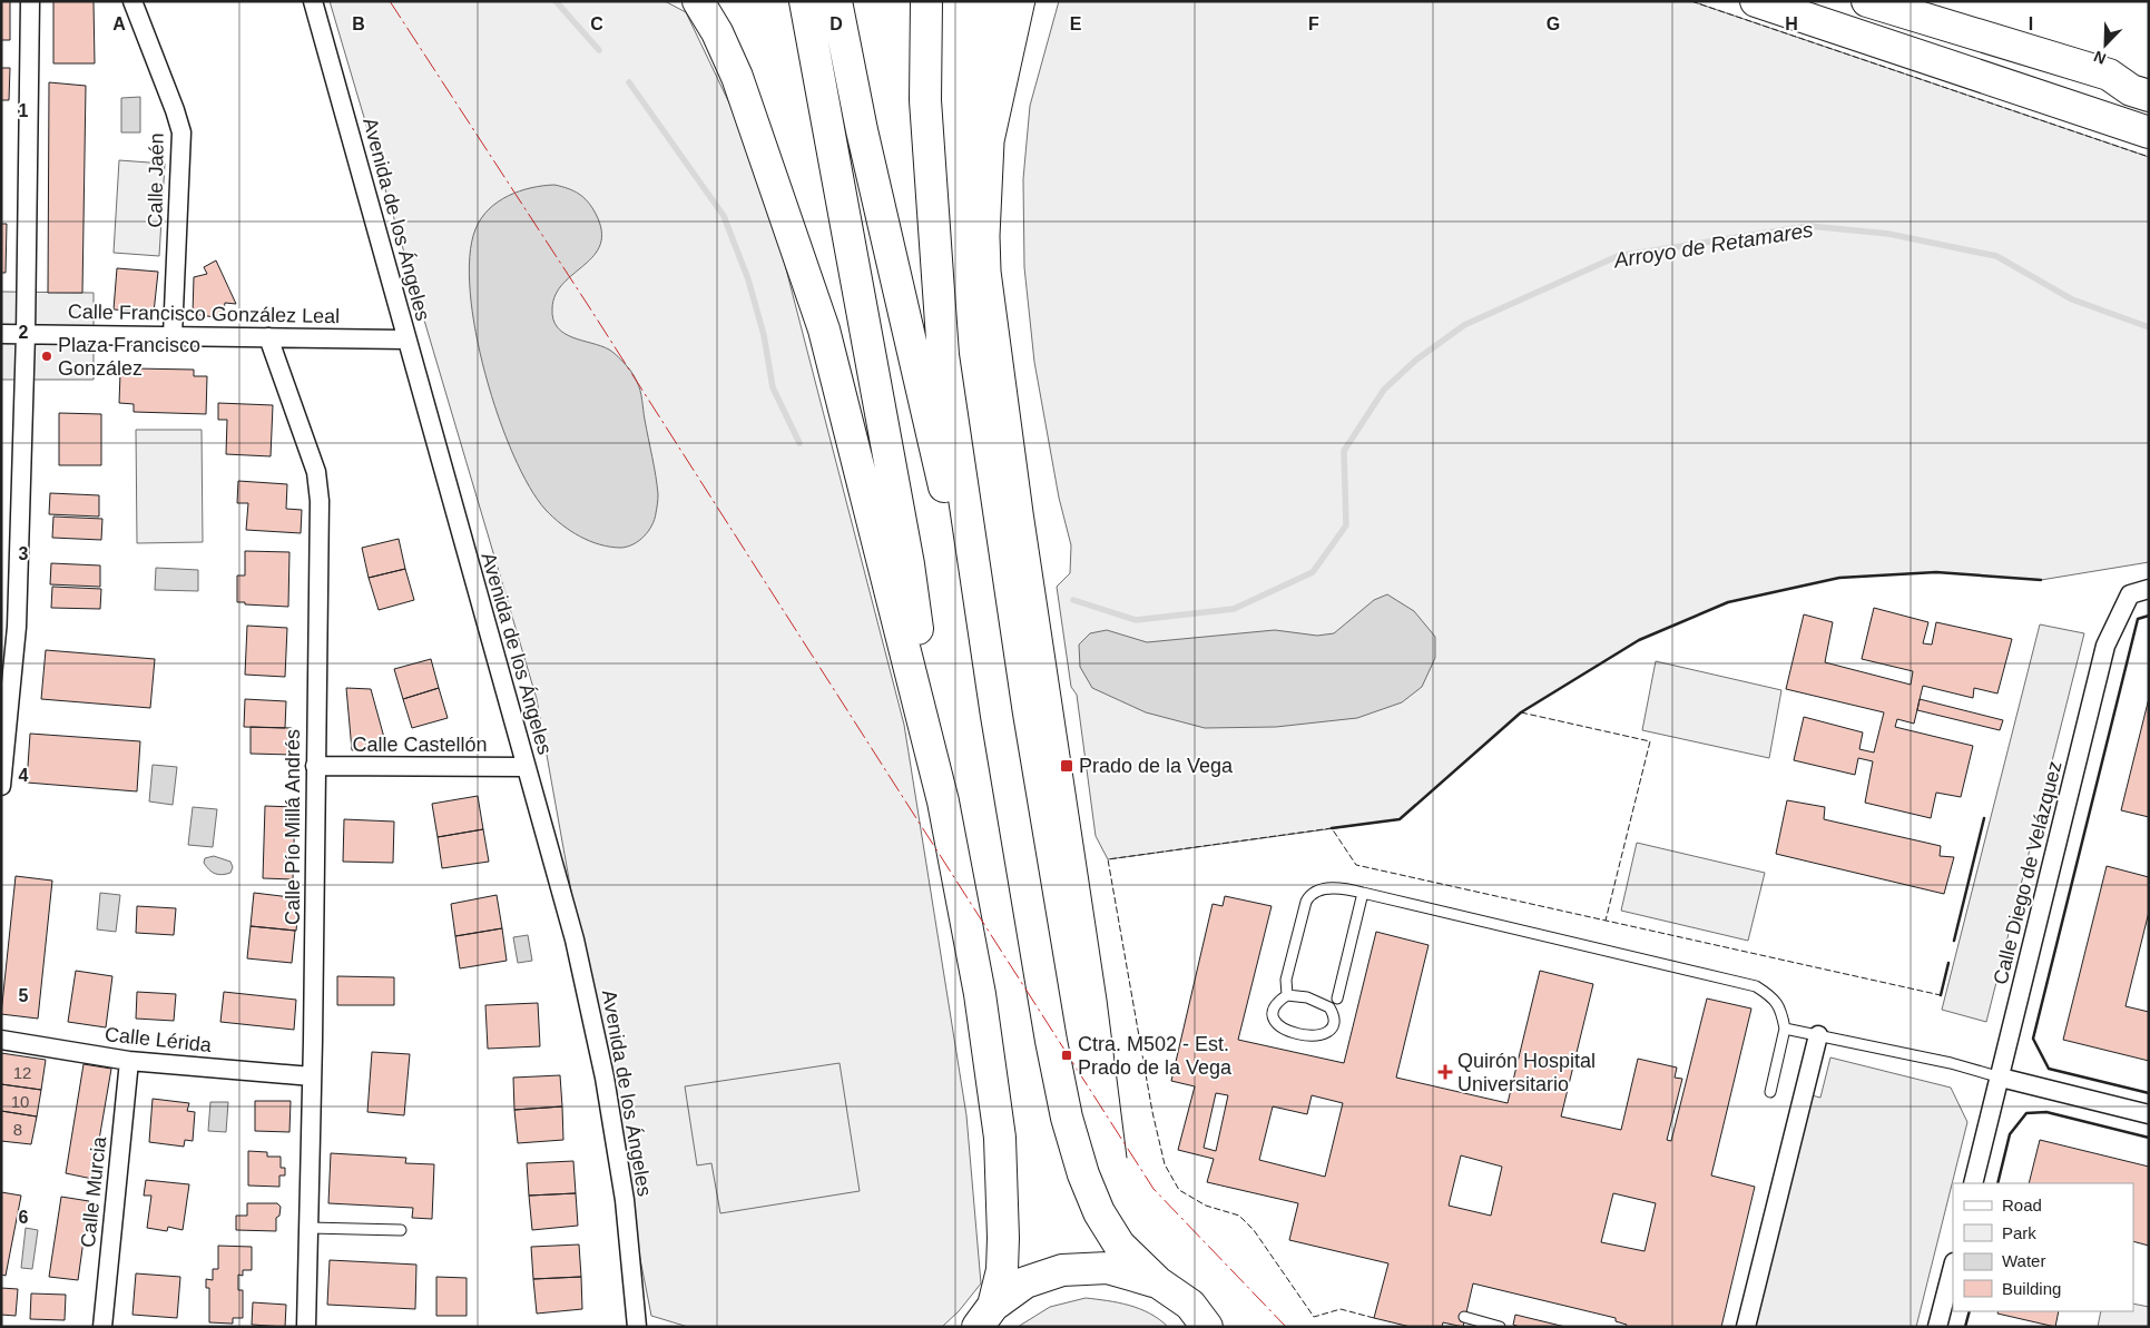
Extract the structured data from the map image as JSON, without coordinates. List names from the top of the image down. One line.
{"streets":{"street":["Calle Jaén","Avenida de los Ángeles","Calle Francisco González Leal","Calle Castellón","Calle Pío Millá Andrés","Calle Diego de Velázquez","Calle Lérida","Calle Murcia"]},"crossings":[["Calle Jaén","Calle Francisco González Leal"],["Avenida de los Ángeles","Calle Francisco González Leal"],["Avenida de los Ángeles","Calle Castellón"],["Calle Francisco González Leal","Calle Pío Millá Andrés"],["Calle Castellón","Calle Pío Millá Andrés"],["Calle Pío Millá Andrés","Calle Lérida"],["Calle Lérida","Calle Murcia"]],"water":["Arroyo de Retamares"],"places":{"other":["Plaza Francisco González"],"transit":["Prado de la Vega","Ctra. M502 - Est. Prado de la Vega"],"health":["Quirón Hospital Universitario"]},"house_numbers":["12","10","8"],"legend":["Road","Park","Water","Building"],"north":"bottom left","grid":{"columns":["A","B","C","D","E","F","G","H","I"],"rows":["1","2","3","4","5","6"]}}
